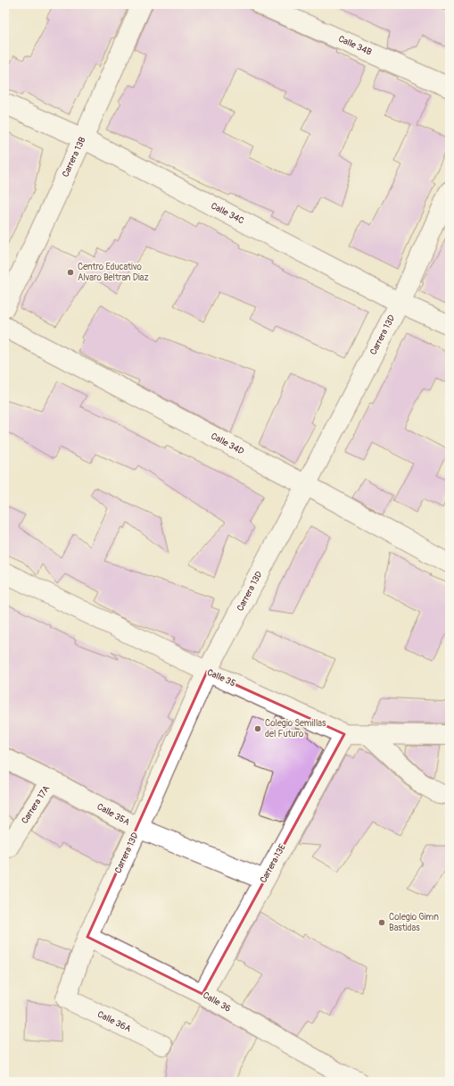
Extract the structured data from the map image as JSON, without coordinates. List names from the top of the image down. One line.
{"streets":{"street":["Calle 34B","Carrera 13B","Calle 34C","Carrera 13D","Calle 34D","Calle 35","Carrera 17A","Calle 35A","Carrera 13E","Calle 36","Calle 36A"]},"crossings":[["Carrera 13B","Calle 34C"],["Calle 34C","Carrera 13D"],["Carrera 13D","Calle 34D"],["Carrera 13D","Calle 35"],["Carrera 13D","Calle 35A"],["Carrera 13D","Calle 36"],["Carrera 13D","Calle 36A"],["Calle 35","Carrera 13E"],["Carrera 17A","Calle 35A"],["Calle 35A","Carrera 13E"],["Carrera 13E","Calle 36"]],"places":["Centro Educativo Alvaro Beltran Diaz","Colegio Semillas del Futuro","Colegio Gimn Bastidas"]}
